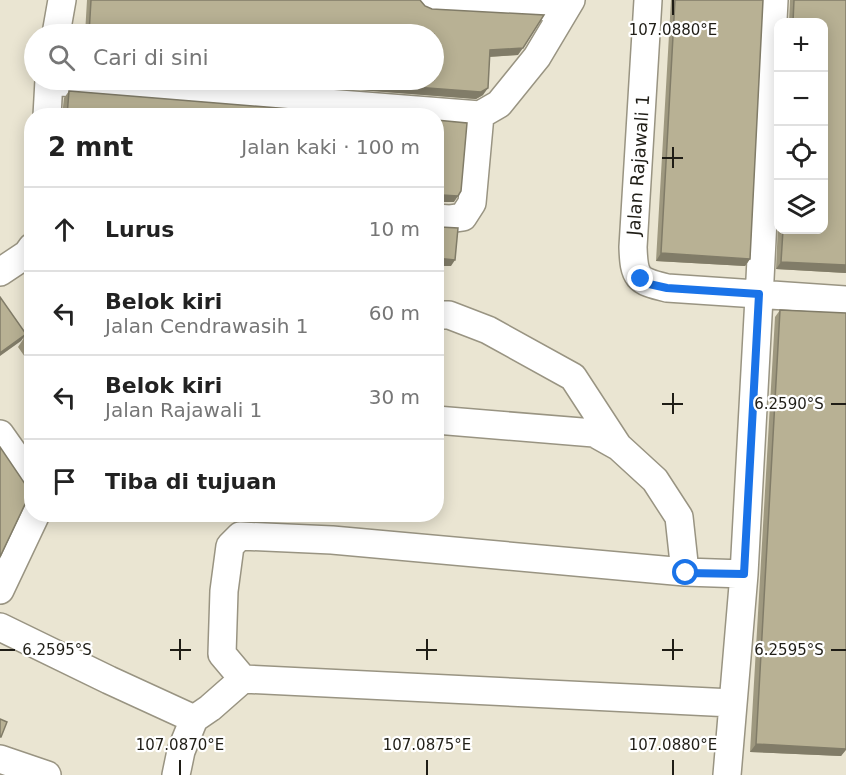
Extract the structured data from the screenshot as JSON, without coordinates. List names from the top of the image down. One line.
{"streets":{"street":["Jalan Rajawali 1"]},"page":{"map_buttons":["+","−"],"search":"Cari di sini","heading":["2 mnt","Jalan kaki · 100 m"],"list":[["Lurus","10 m"],["Belok kiri","Jalan Cendrawasih 1","60 m"],["Belok kiri","Jalan Rajawali 1","30 m"],"Tiba di tujuan"]},"coordinates":["107.0880°E","6.2590°S","6.2595°S","107.0870°E","107.0875°E"]}
